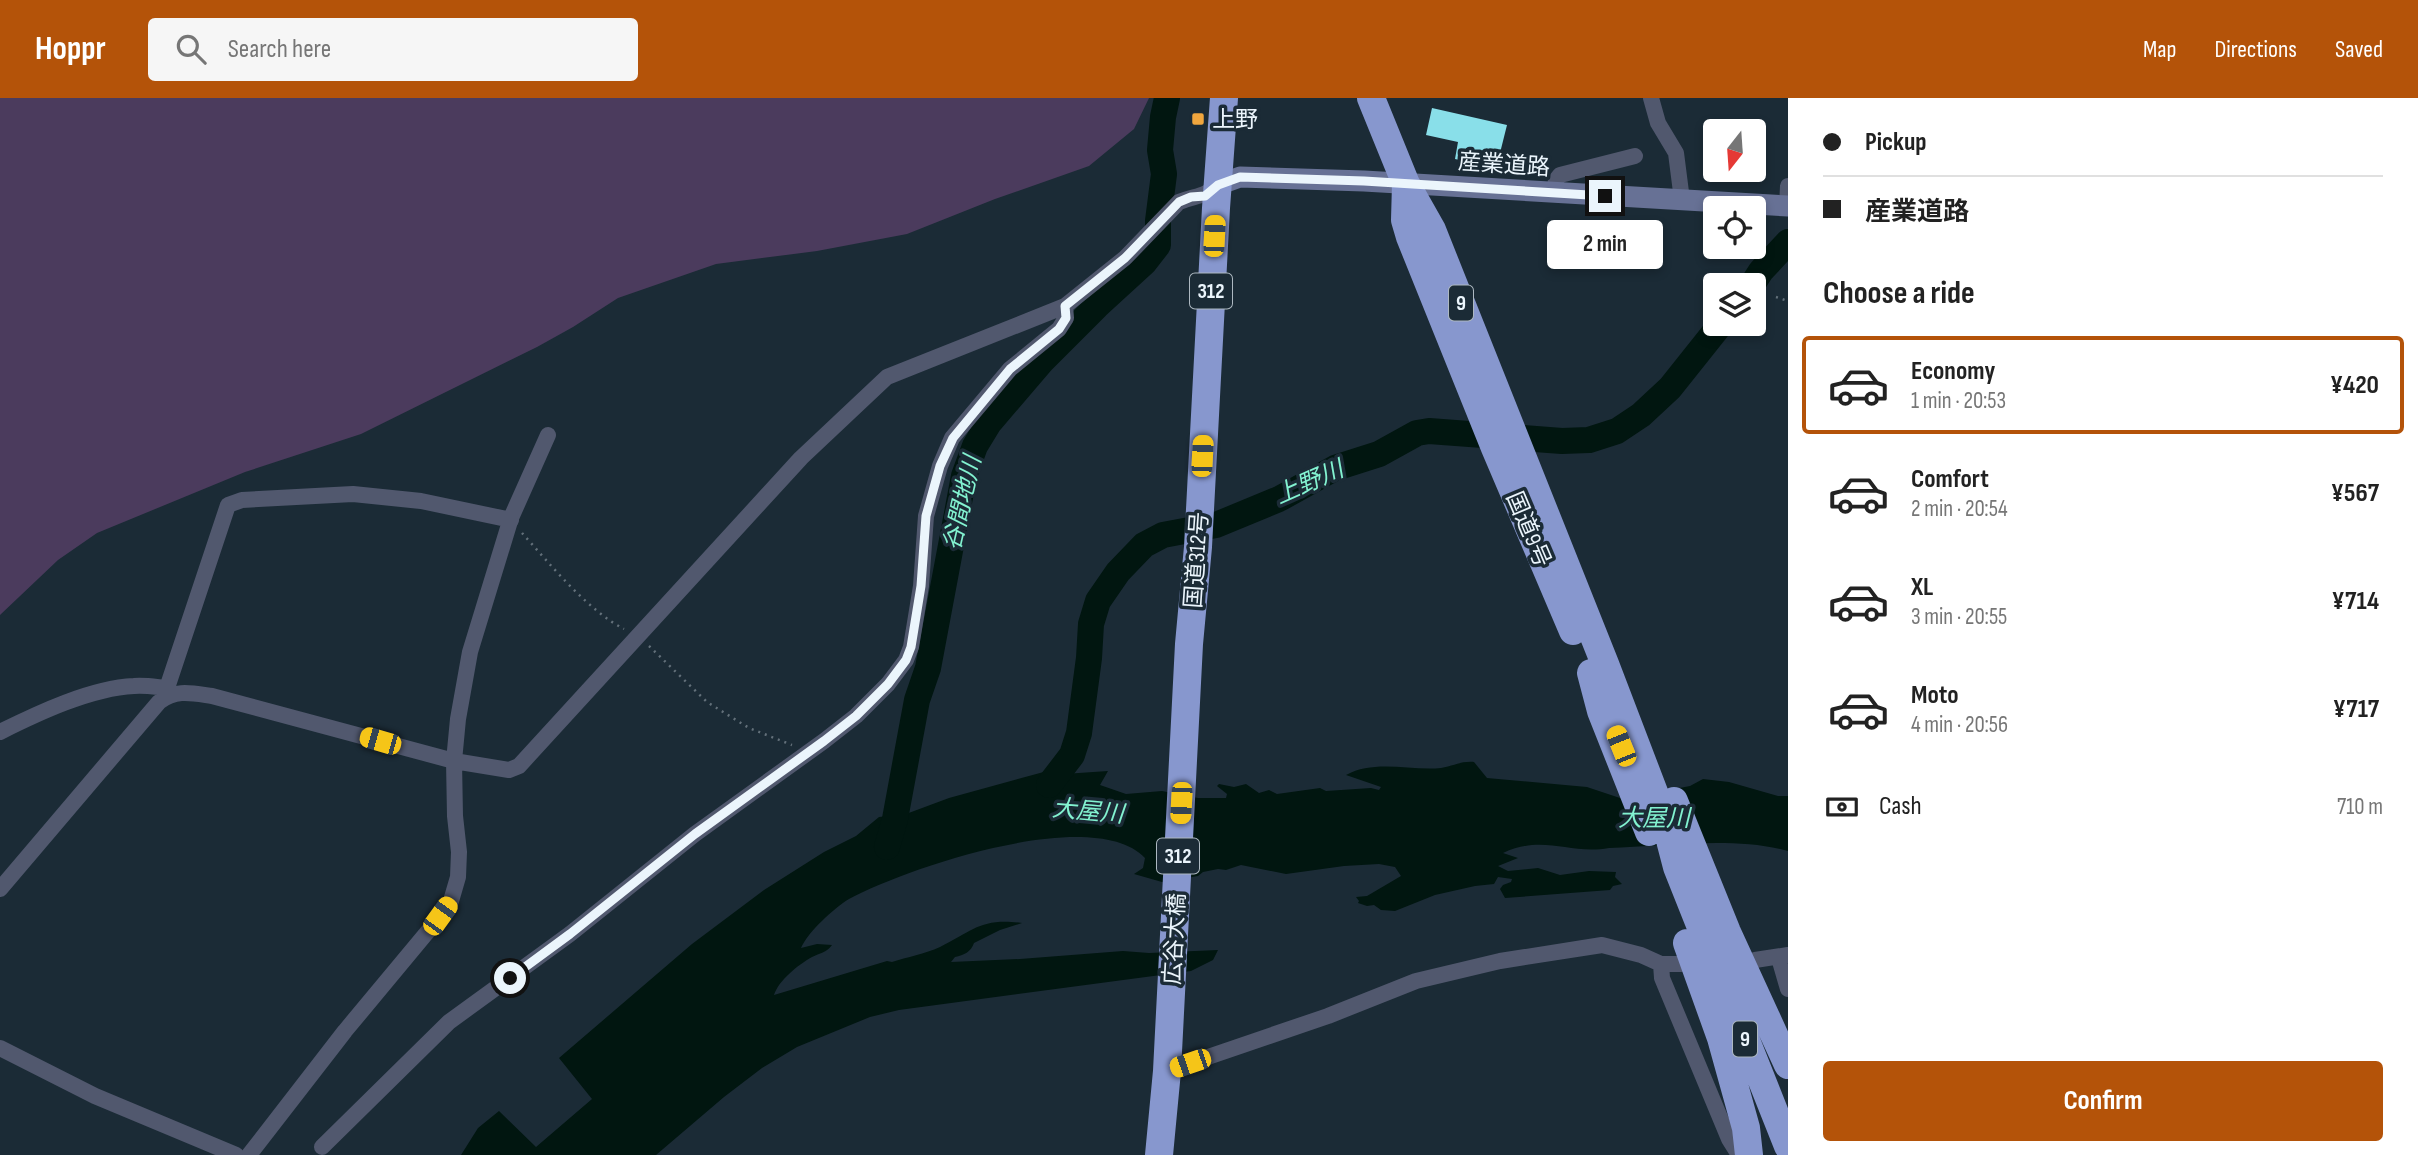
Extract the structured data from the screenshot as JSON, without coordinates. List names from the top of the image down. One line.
{"streets":{"highway":["312","9","国道9号","国道312号","広谷大橋"],"street":["産業道路"]},"crossings":[["産業道路","国道9号"],["産業道路","国道312号"],["312","広谷大橋"],["9","国道9号"],["国道312号","広谷大橋"]],"water":["上野川","谷間地川","大屋川"],"places":{"transit":["上野"]},"north":"bottom","page":{"header":"Hoppr","search":"Search here","nav":["Map","Directions","Saved"],"banner":["Pickup","産業道路"],"bubble":"2 min","heading":"Choose a ride","list":[{"name":"Economy","note":"1 min · 20:53","value":"¥420"},{"name":"Comfort","note":"2 min · 20:54","value":"¥567"},{"name":"XL","note":"3 min · 20:55","value":"¥714"},{"name":"Moto","note":"4 min · 20:56","value":"¥717"}],"pay":["Cash","710 m"],"buttons":"Confirm"}}
